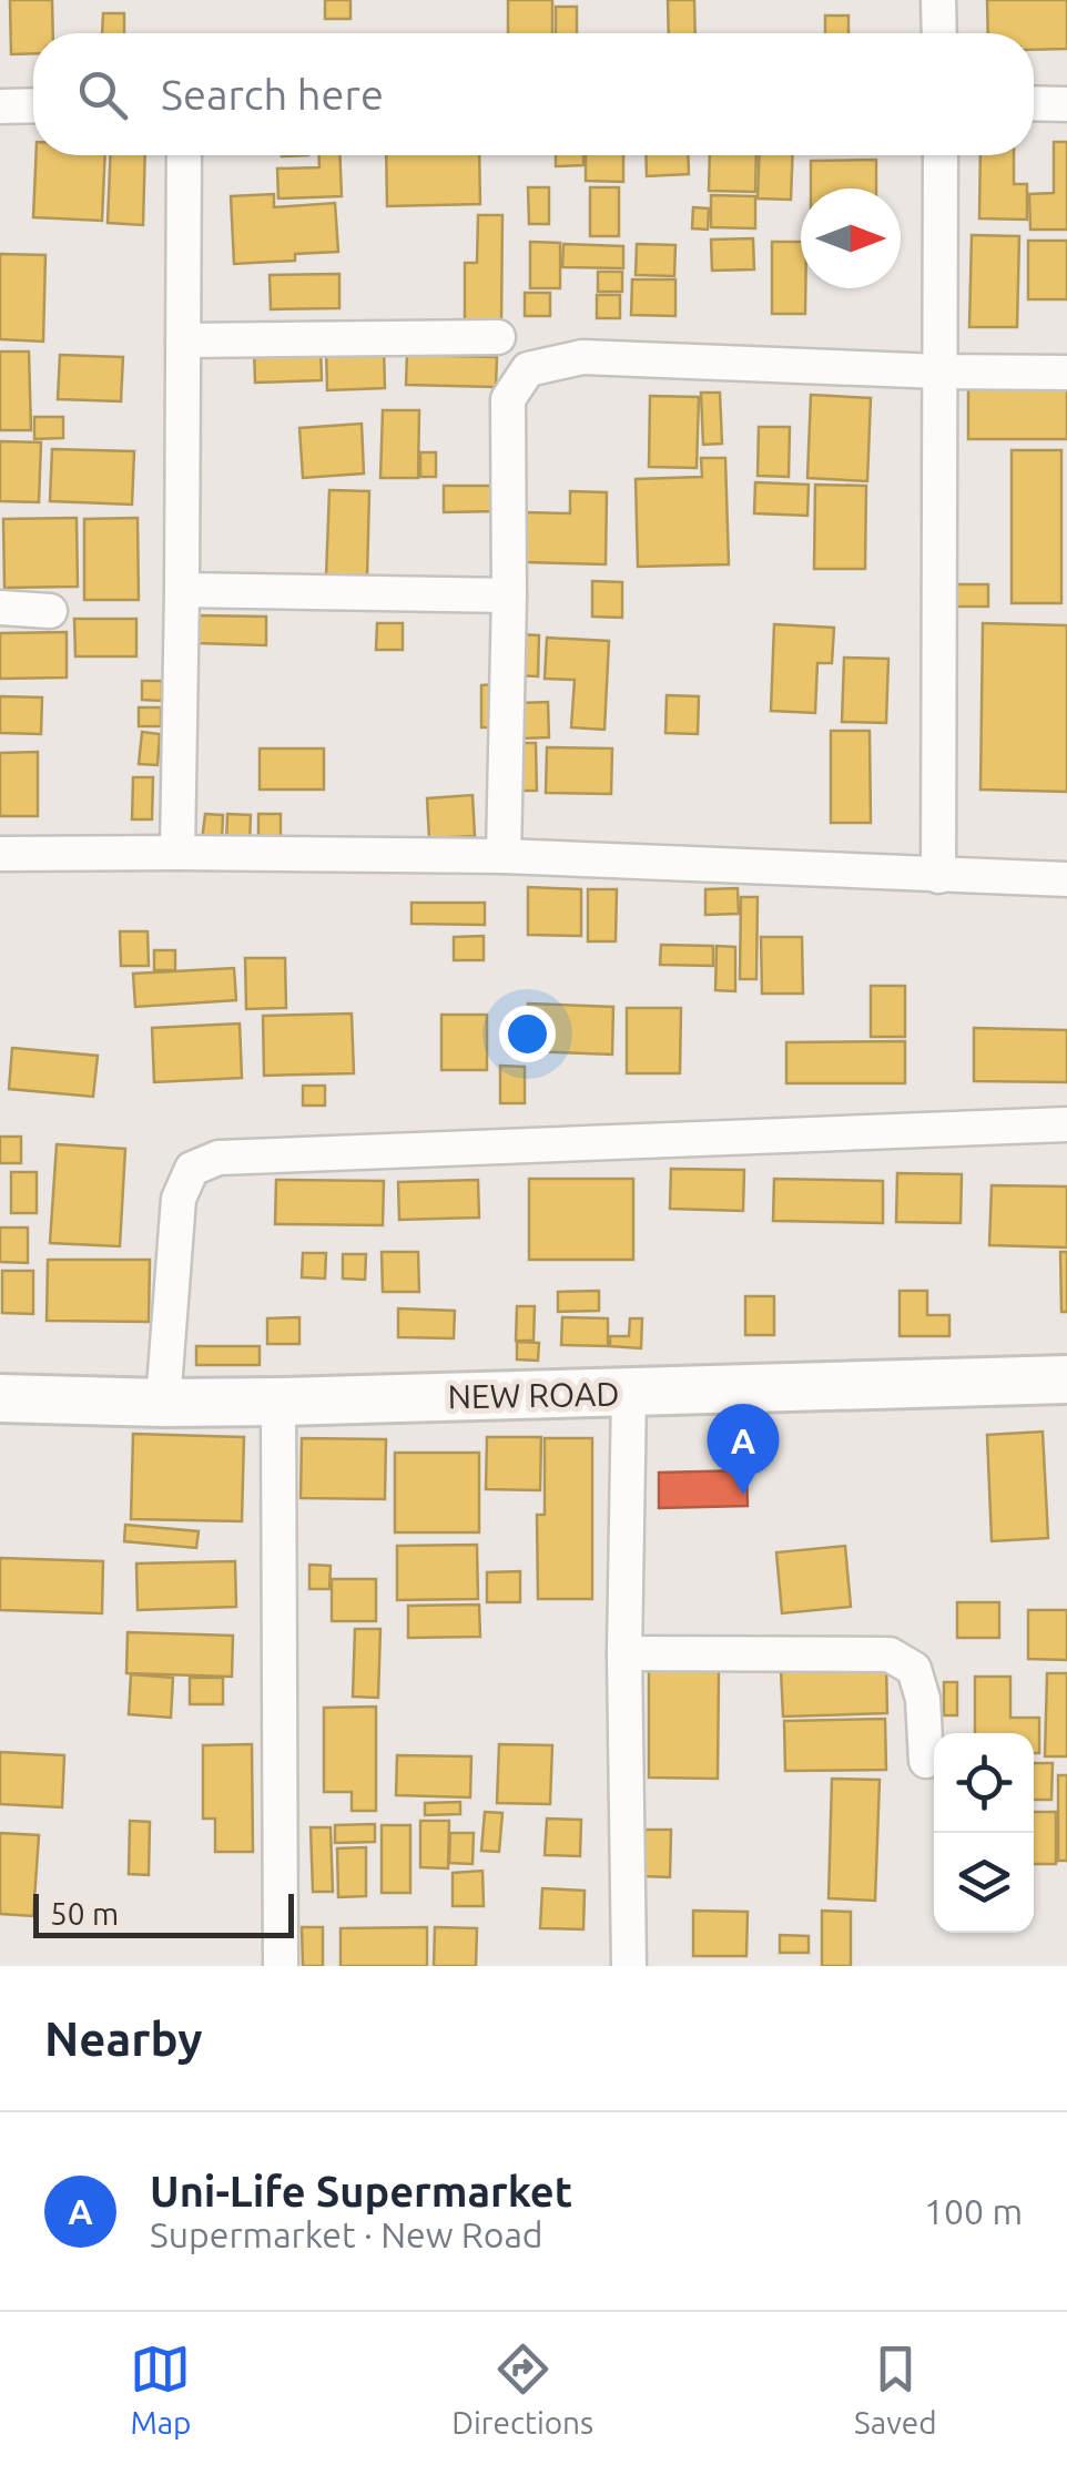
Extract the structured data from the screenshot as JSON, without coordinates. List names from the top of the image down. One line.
{"streets":{"street":["NEW ROAD"]},"scale_bar":"50 m","north":"right","page":{"search":"Search here","pins":"A","scale":"50 m","heading":"Nearby","list":[{"mark":"A","name":"Uni-Life Supermarket","note":"Supermarket · New Road","value":"100 m"}],"nav":["Map","Directions","Saved"]}}
